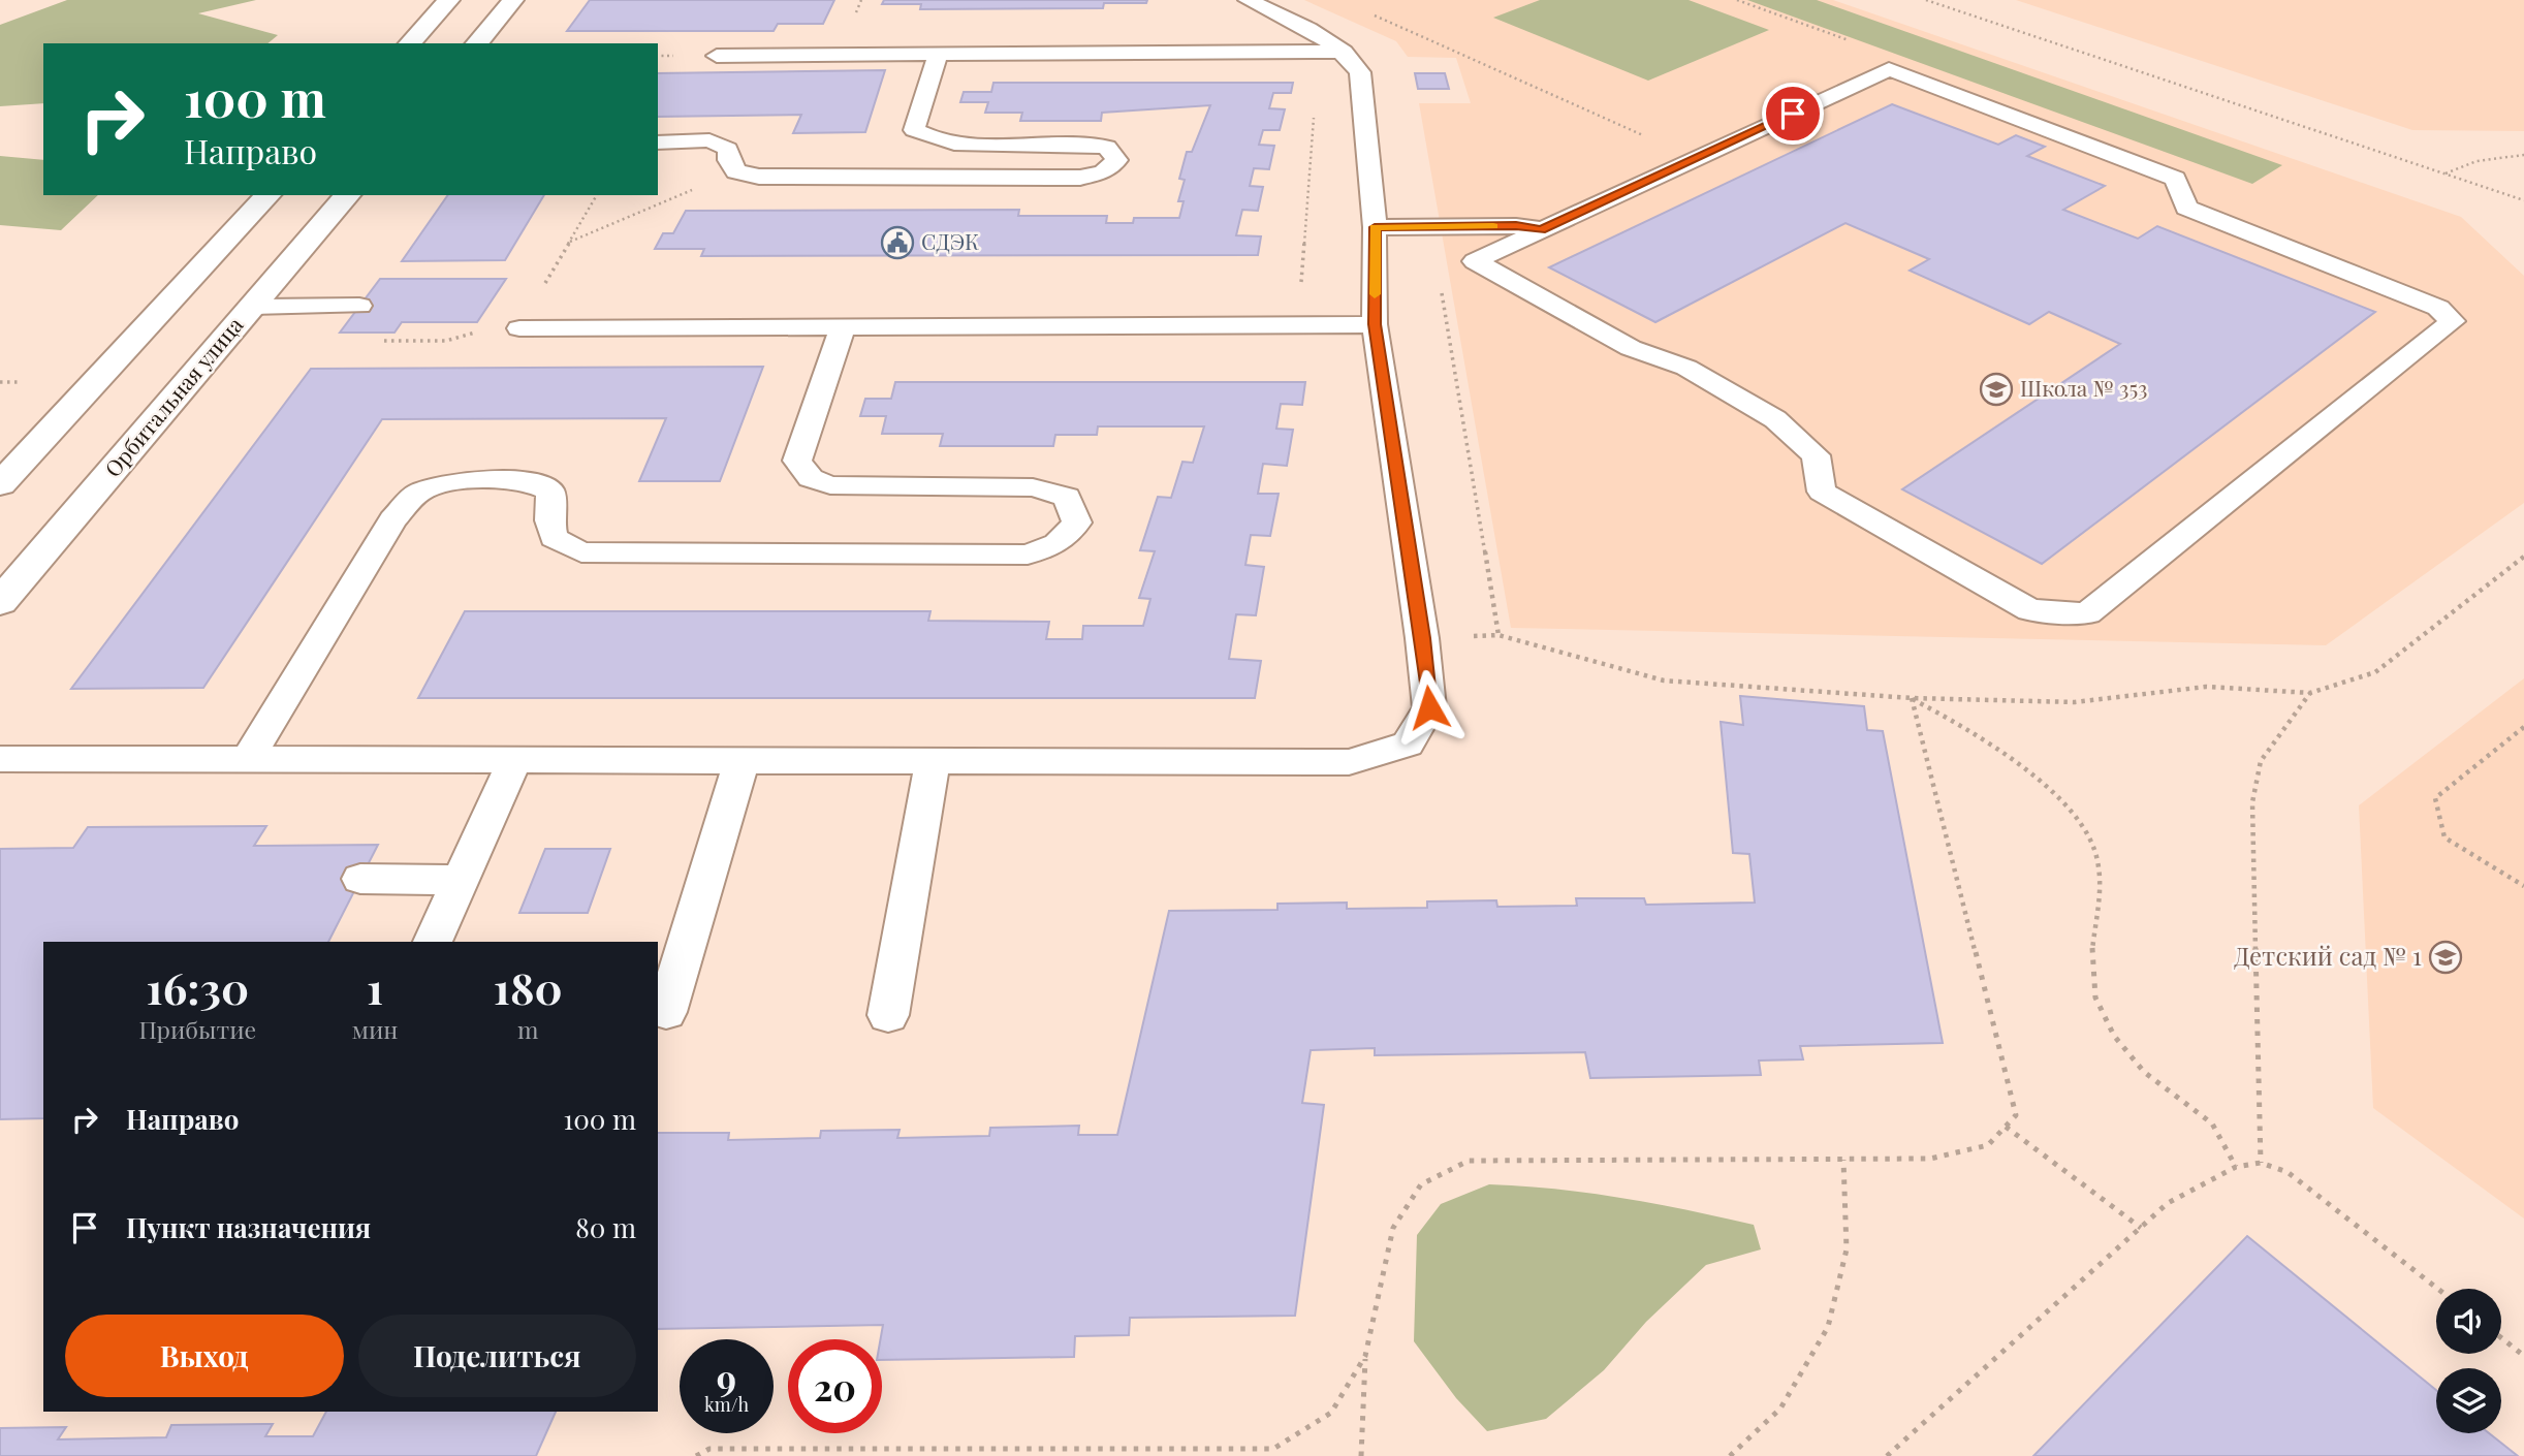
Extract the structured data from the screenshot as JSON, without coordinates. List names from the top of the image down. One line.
{"streets":{"street":["Орбитальная улица"]},"places":{"public building":["СДЭК"],"school or university":["Школа № 353","Детский сад № 1"]},"page":{"turn":["100 m","Направо"],"eta":["16:30","Прибытие","1","мин","180","m"],"list":[{"name":"Направо","value":"100 m"},{"name":"Пункт назначения","value":"80 m"}],"buttons":["Выход","Поделиться"],"speed":"9 km/h","limit":"20"}}
